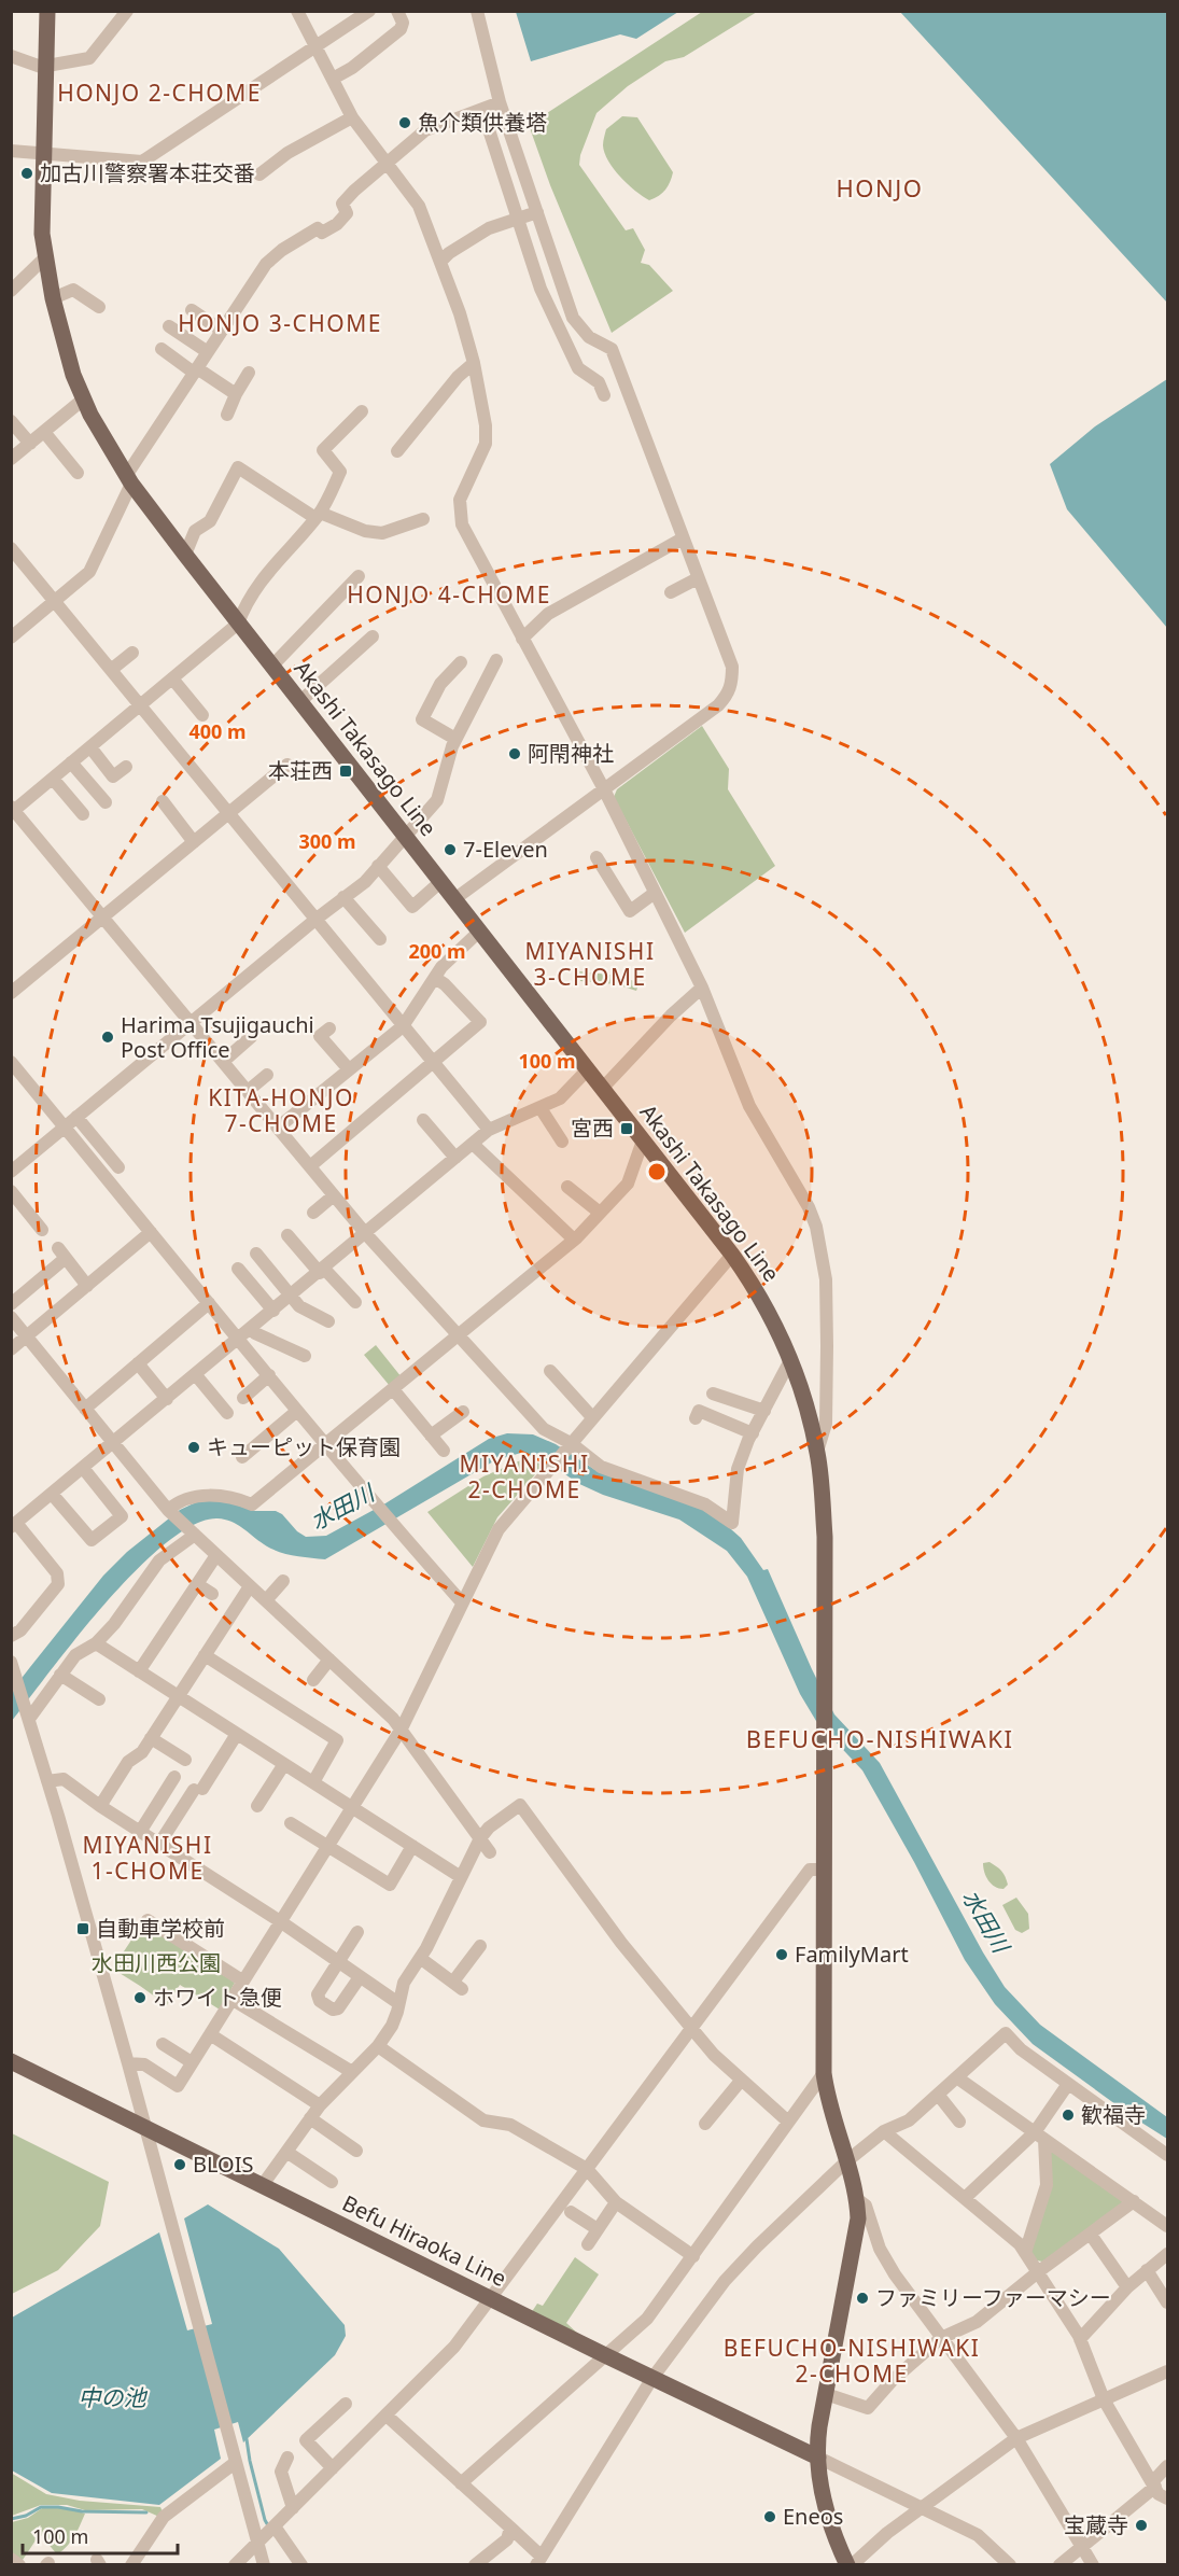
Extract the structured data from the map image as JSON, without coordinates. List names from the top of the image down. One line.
{"streets":{"main road":["Akashi Takasago Line","Befu Hiraoka Line"]},"crossings":[["Akashi Takasago Line","Befu Hiraoka Line"]],"districts":["HONJO 2-CHOME","HONJO","HONJO 3-CHOME","HONJO 4-CHOME","MIYANISHI 3-CHOME","KITA-HONJO 7-CHOME","MIYANISHI 2-CHOME","BEFUCHO-NISHIWAKI","MIYANISHI 1-CHOME","BEFUCHO-NISHIWAKI 2-CHOME"],"water":["水田川","中の池"],"parks":["水田川西公園"],"places":{"other":["魚介類供養塔","加古川警察署本荘交番","阿閇神社","7-Eleven","Harima Tsujigauchi Post Office","キューピット保育園","FamilyMart","ホワイト急便","歓福寺","BLOIS","ファミリーファーマシー","Eneos","宝蔵寺"],"transit":["本荘西","宮西","自動車学校前"]},"scale_bar":"100 m","rings":["400 m","300 m","200 m","100 m"]}
